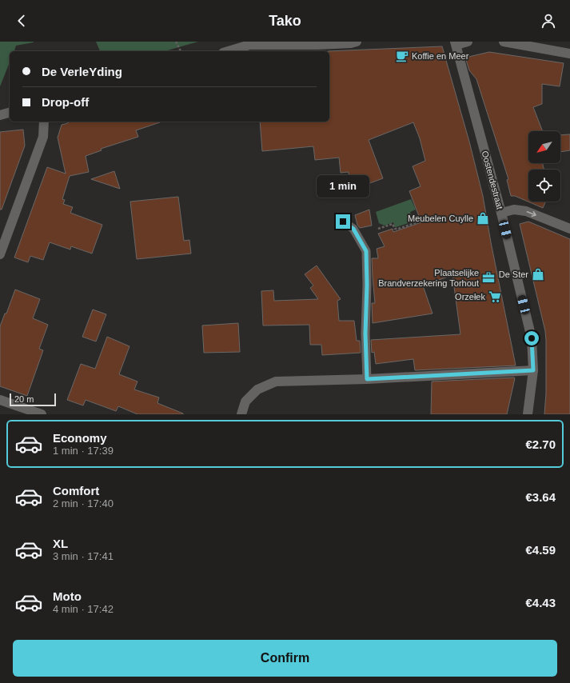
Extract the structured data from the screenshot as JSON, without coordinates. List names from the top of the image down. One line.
{"streets":{"street":["Oostendestraat"]},"places":{"cafe":["Koffie en Meer"],"shop":["Meubelen Cuylle","De Ster"],"office":["Plaatselijke Brandverzekering Torhout"],"supermarket":["Orzełek"]},"scale_bar":"20 m","north":"bottom left","page":{"header":"Tako","banner":["De VerleYding","Drop-off"],"bubble":"1 min","scale":"20 m","list":[{"name":"Economy","note":"1 min · 17:39","value":"€2.70"},{"name":"Comfort","note":"2 min · 17:40","value":"€3.64"},{"name":"XL","note":"3 min · 17:41","value":"€4.59"},{"name":"Moto","note":"4 min · 17:42","value":"€4.43"}],"buttons":"Confirm"}}
